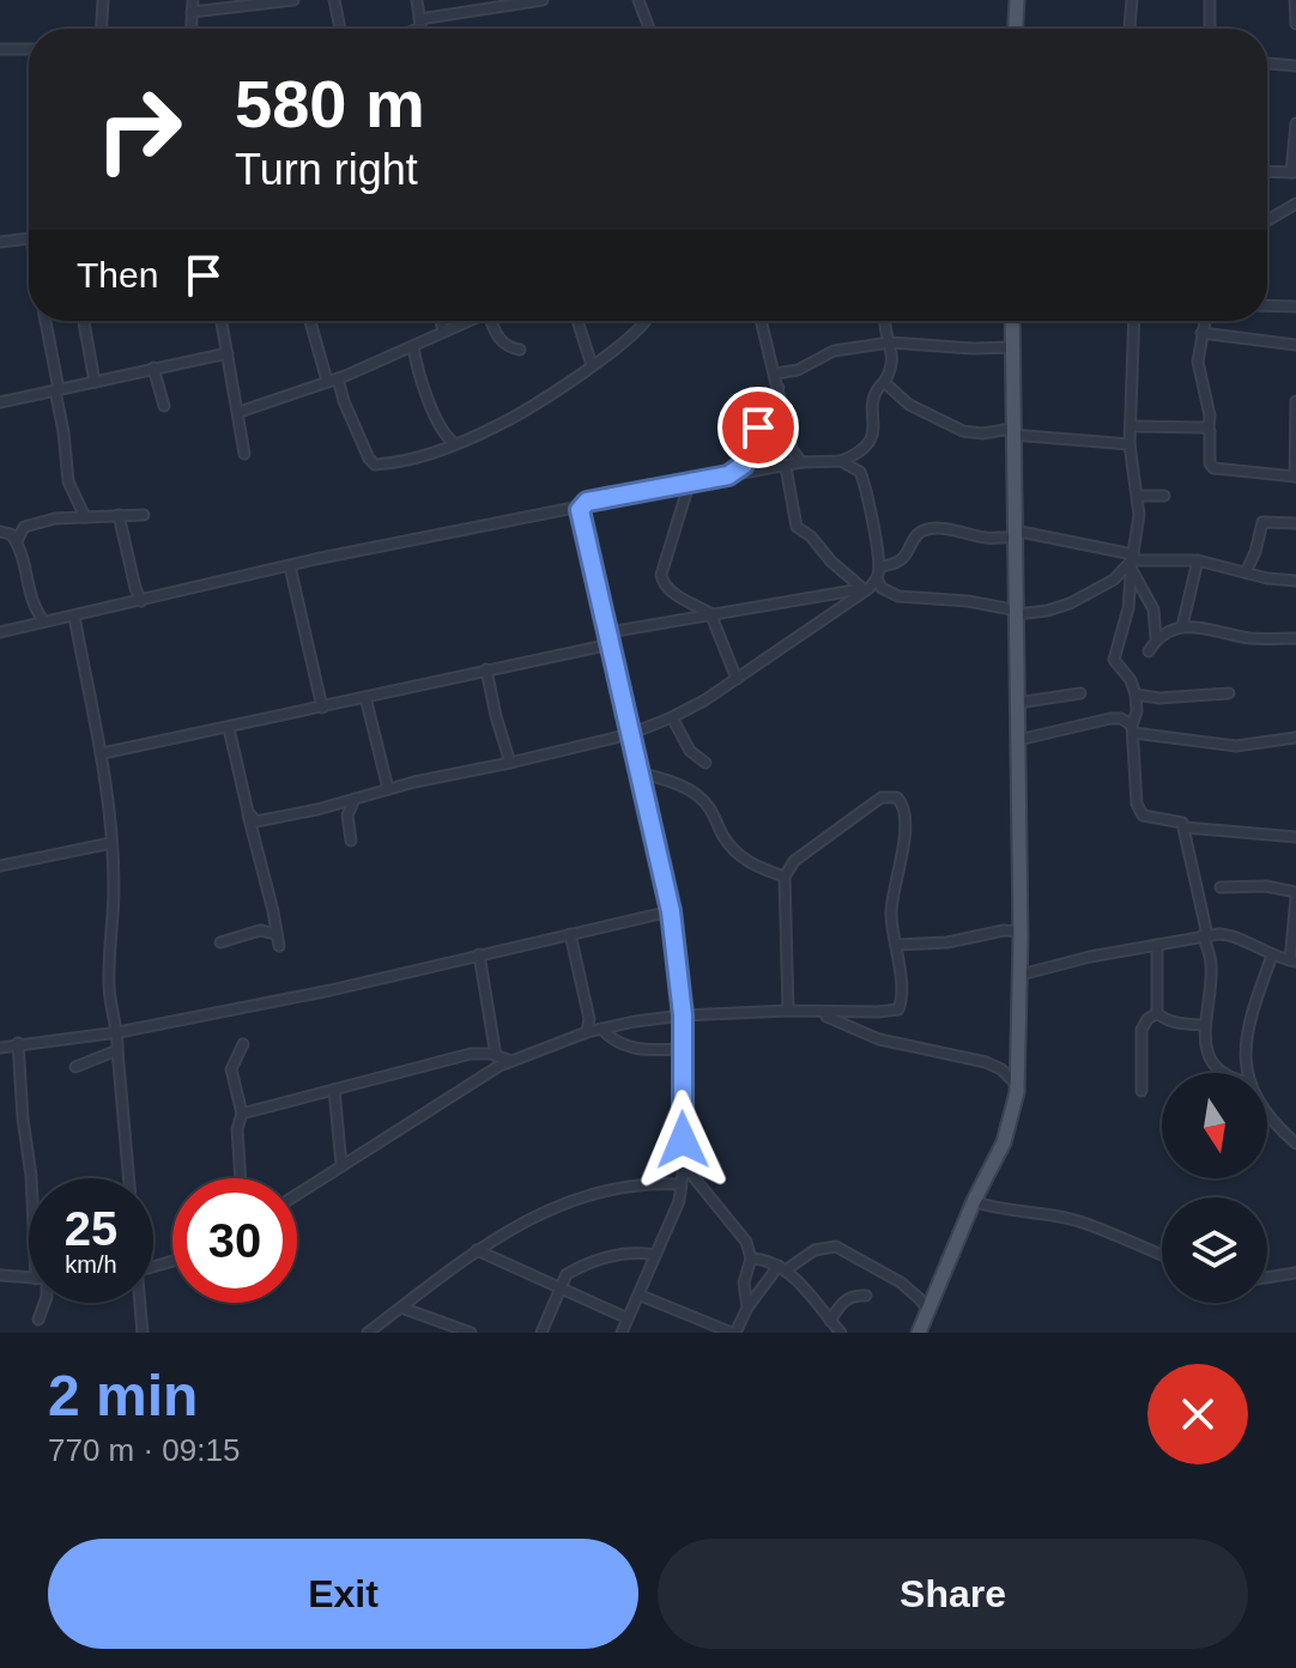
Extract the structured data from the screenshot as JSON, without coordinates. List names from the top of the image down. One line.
{"north":"bottom","page":{"turn":["580 m","Turn right"],"then":"Then","speed":"25 km/h","limit":"30","heading":["2 min","770 m · 09:15"],"buttons":["Exit","Share"]}}
